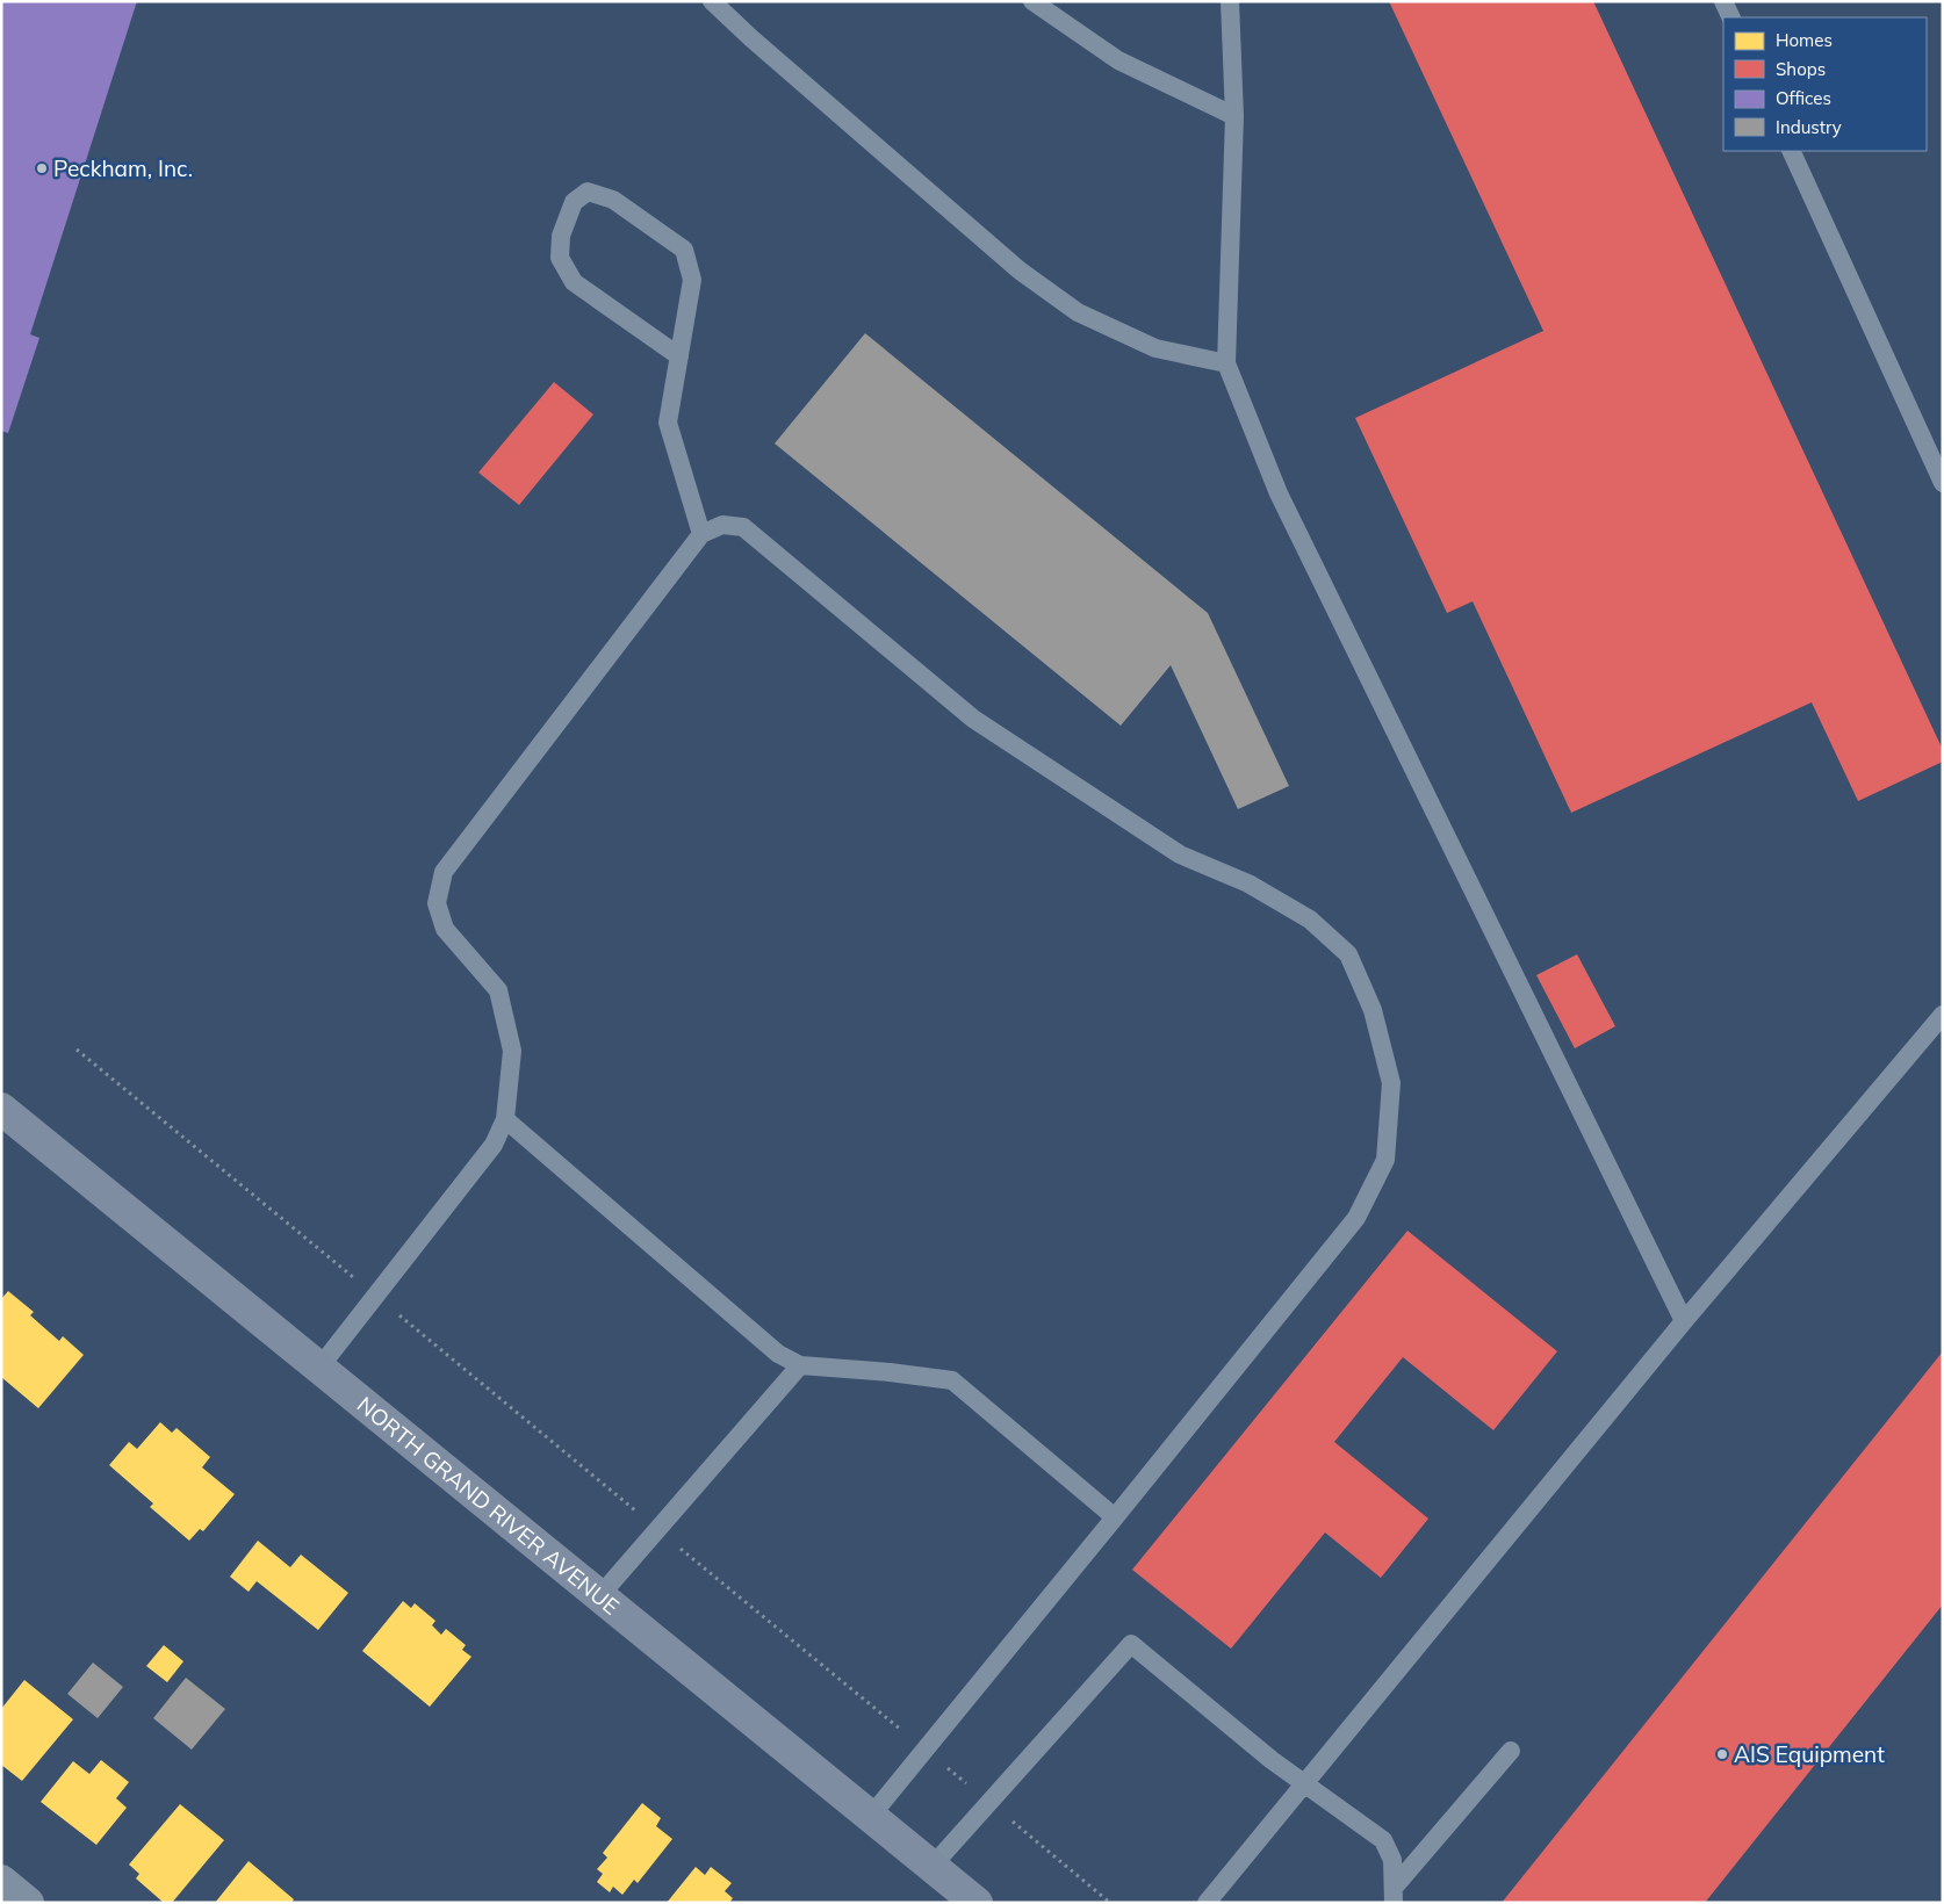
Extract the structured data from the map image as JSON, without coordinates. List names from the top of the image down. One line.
{"streets":{"main road":["NORTH GRAND RIVER AVENUE"]},"places":["Peckham, Inc.","AIS Equipment"],"legend":["Homes","Shops","Offices","Industry"]}
